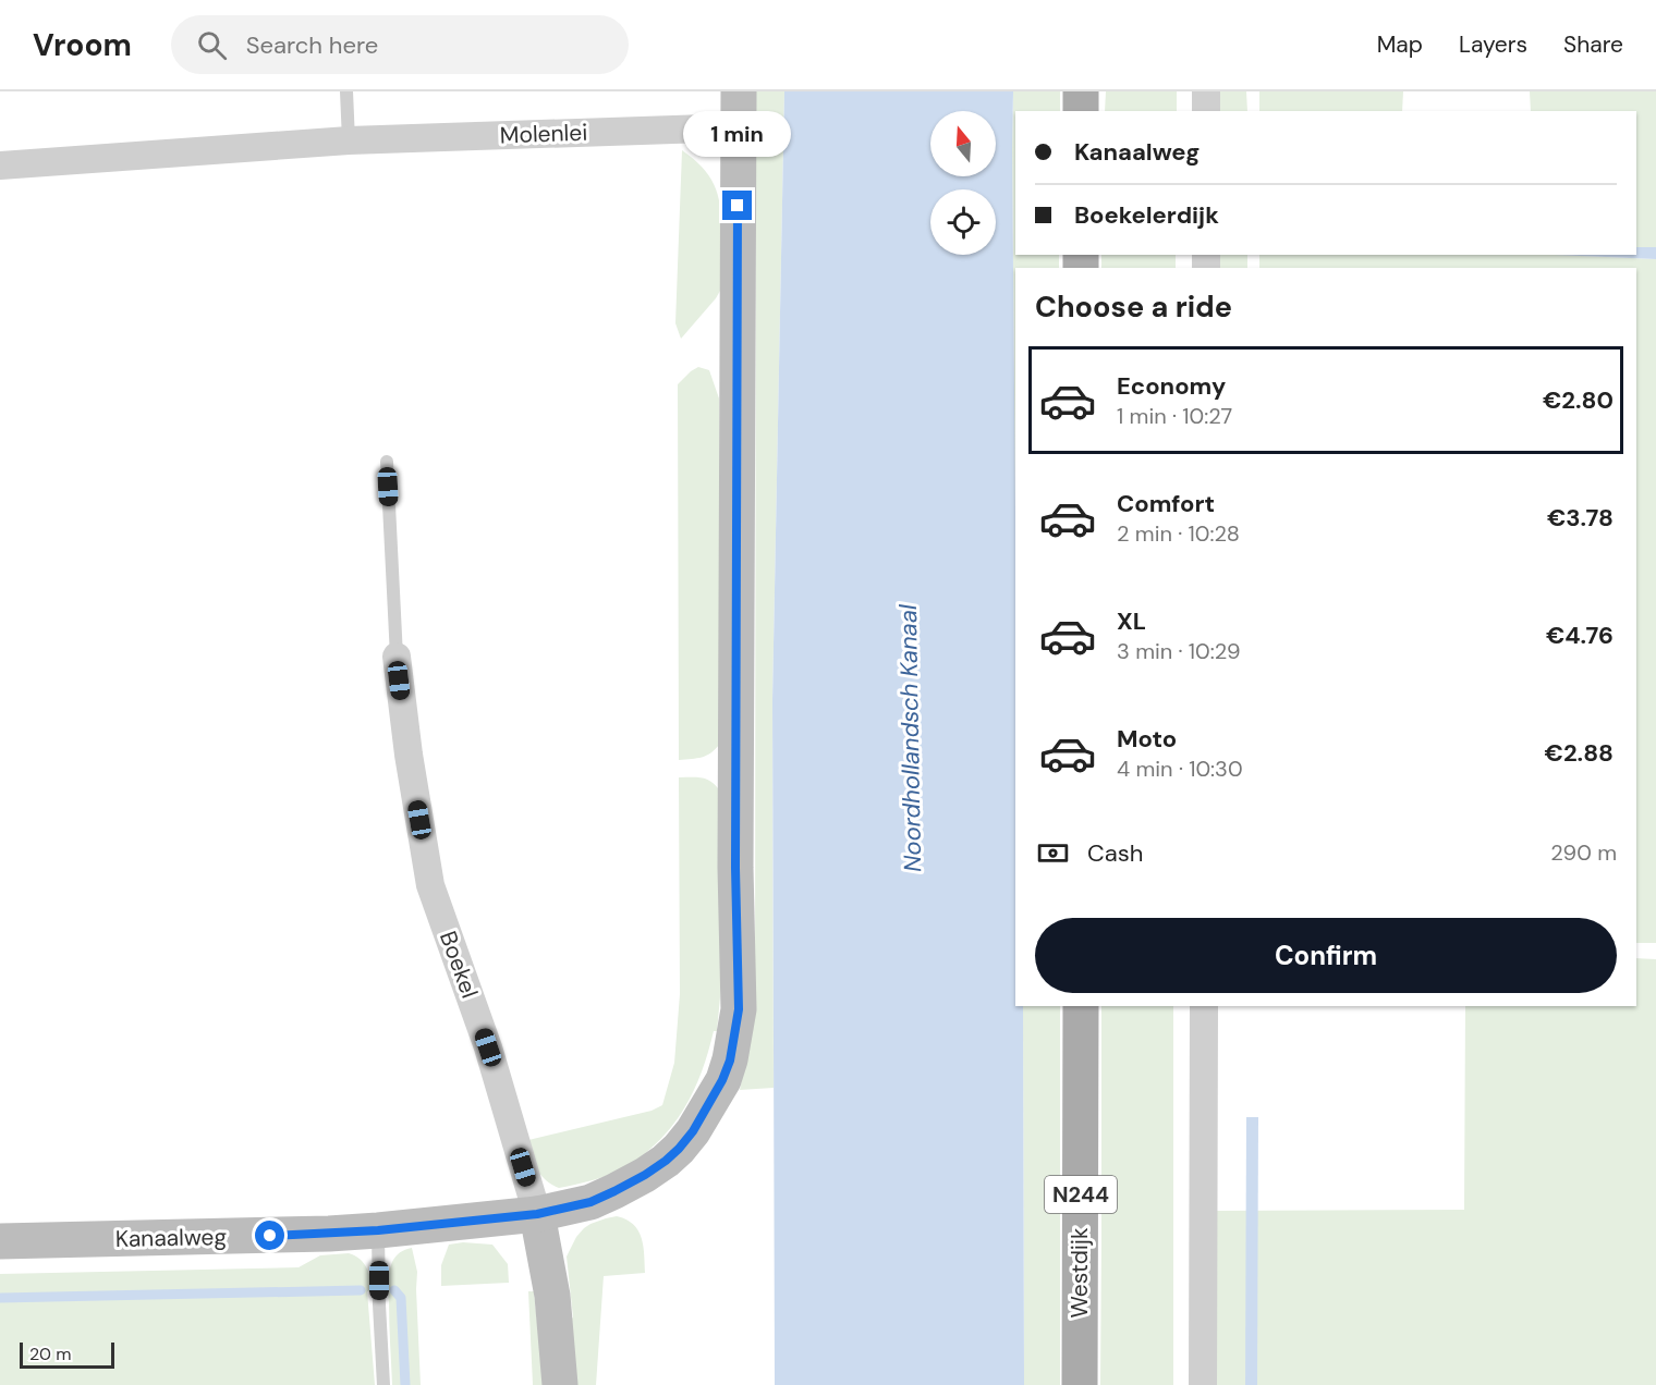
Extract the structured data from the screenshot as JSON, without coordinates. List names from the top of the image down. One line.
{"streets":{"main road":["N244","Westdijk"],"street":["Molenlei","Boekel","Kanaalweg"]},"crossings":[["Molenlei","Kanaalweg"],["Boekel","Kanaalweg"]],"water":["Noordhollandsch Kanaal"],"scale_bar":"20 m","north":"top","page":{"header":"Vroom","search":"Search here","nav":["Map","Layers","Share"],"bubble":"1 min","banner":["Kanaalweg","Boekelerdijk"],"heading":"Choose a ride","list":[{"name":"Economy","note":"1 min · 10:27","value":"€2.80"},{"name":"Comfort","note":"2 min · 10:28","value":"€3.78"},{"name":"XL","note":"3 min · 10:29","value":"€4.76"},{"name":"Moto","note":"4 min · 10:30","value":"€2.88"}],"pay":["Cash","290 m"],"buttons":"Confirm","scale":"20 m"}}
